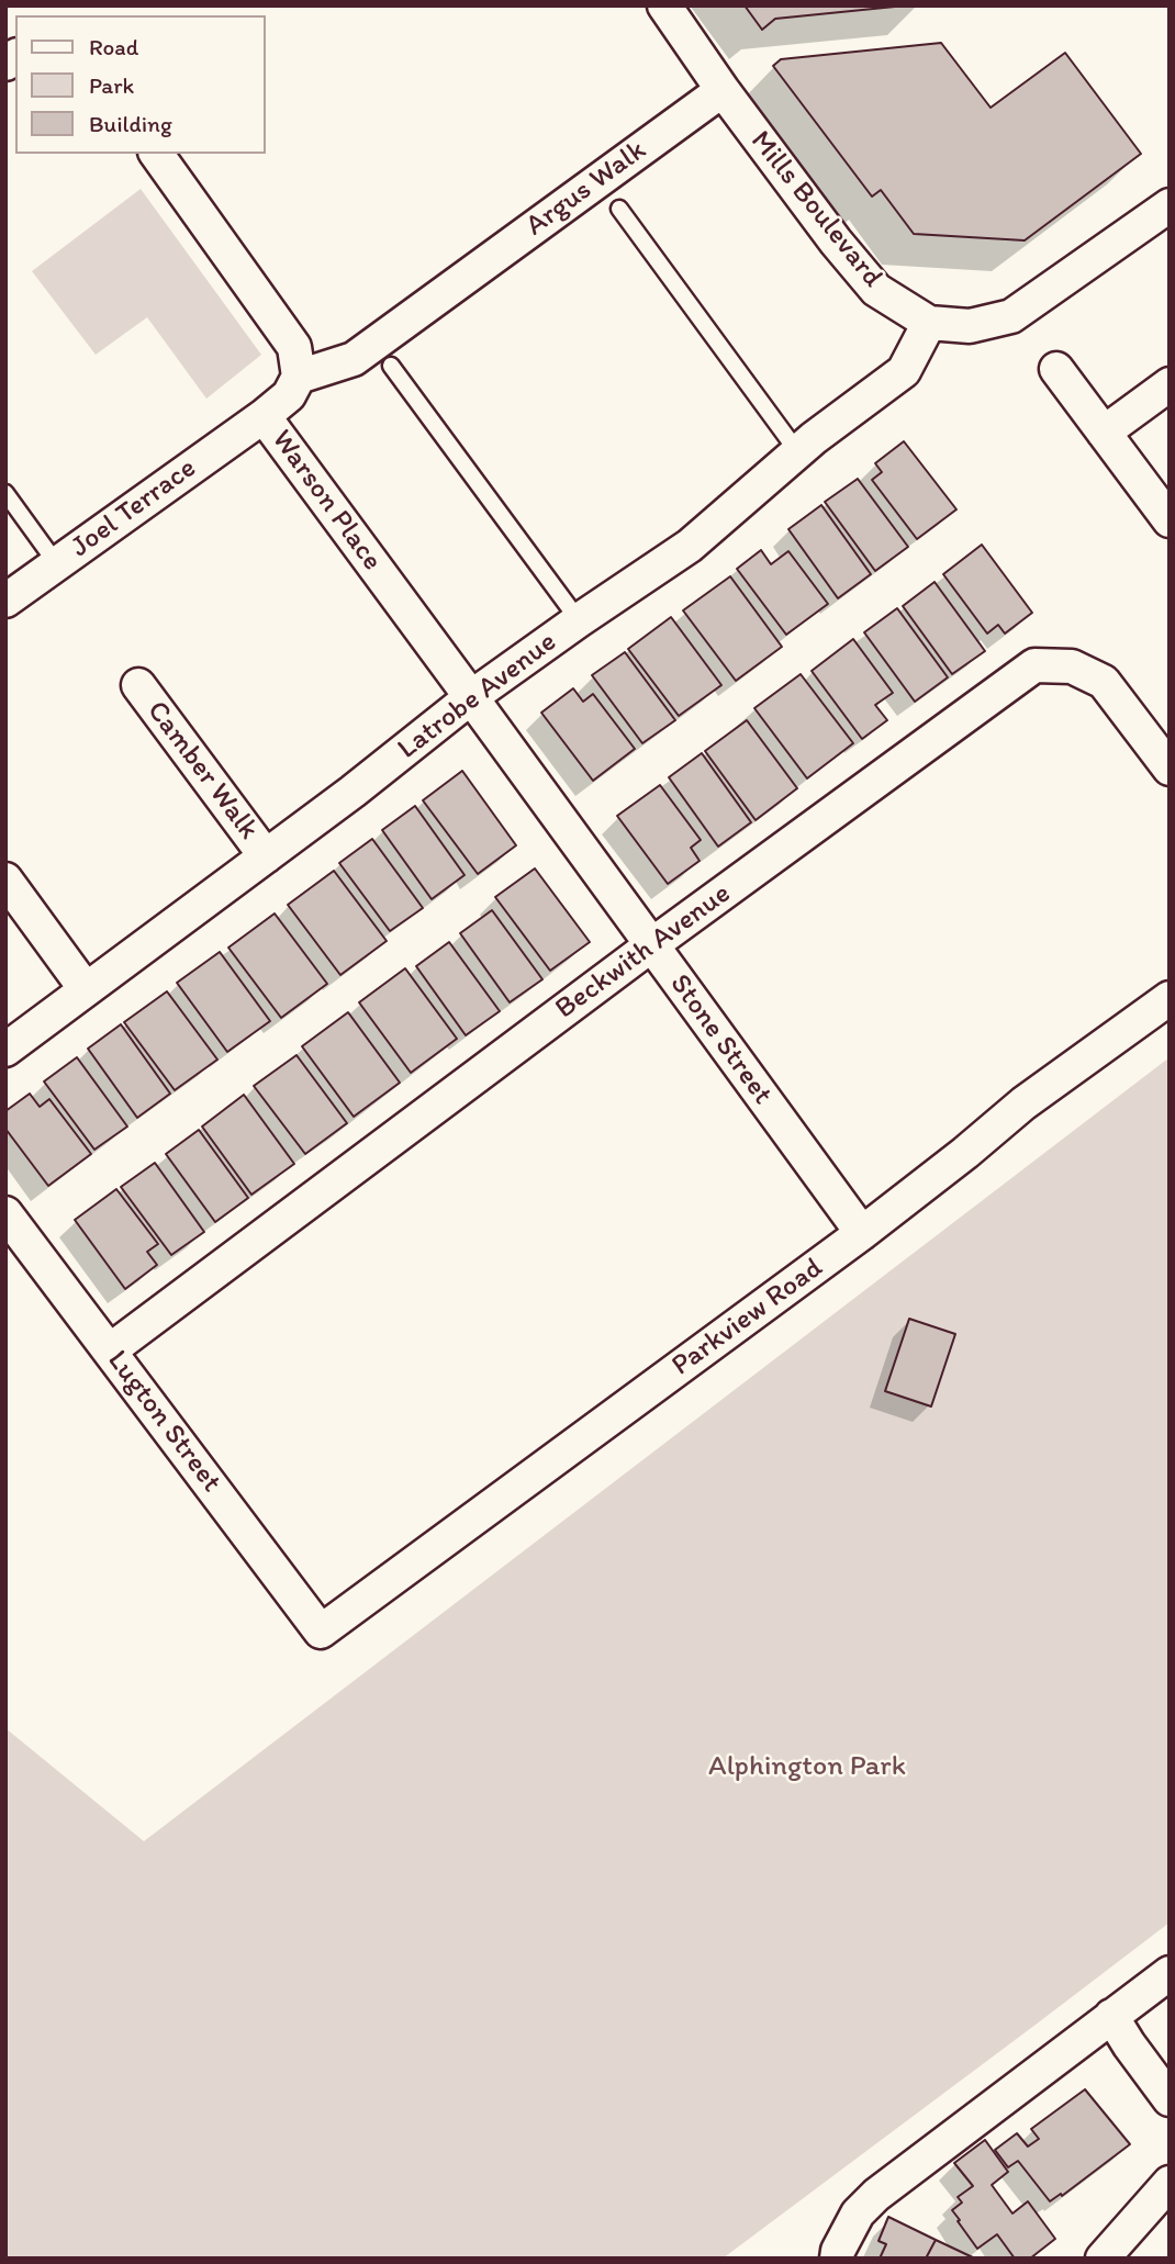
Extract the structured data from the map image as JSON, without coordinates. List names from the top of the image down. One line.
{"streets":{"street":["Argus Walk","Mills Boulevard","Warson Place","Joel Terrace","Latrobe Avenue","Camber Walk","Beckwith Avenue","Stone Street","Parkview Road","Lugton Street"]},"crossings":[["Argus Walk","Mills Boulevard"],["Argus Walk","Warson Place"],["Mills Boulevard","Latrobe Avenue"],["Warson Place","Joel Terrace"],["Warson Place","Latrobe Avenue"],["Warson Place","Stone Street"],["Latrobe Avenue","Camber Walk"],["Latrobe Avenue","Stone Street"],["Beckwith Avenue","Stone Street"],["Beckwith Avenue","Lugton Street"],["Stone Street","Parkview Road"],["Parkview Road","Lugton Street"]],"parks":["Alphington Park"],"legend":["Road","Park","Building"]}
